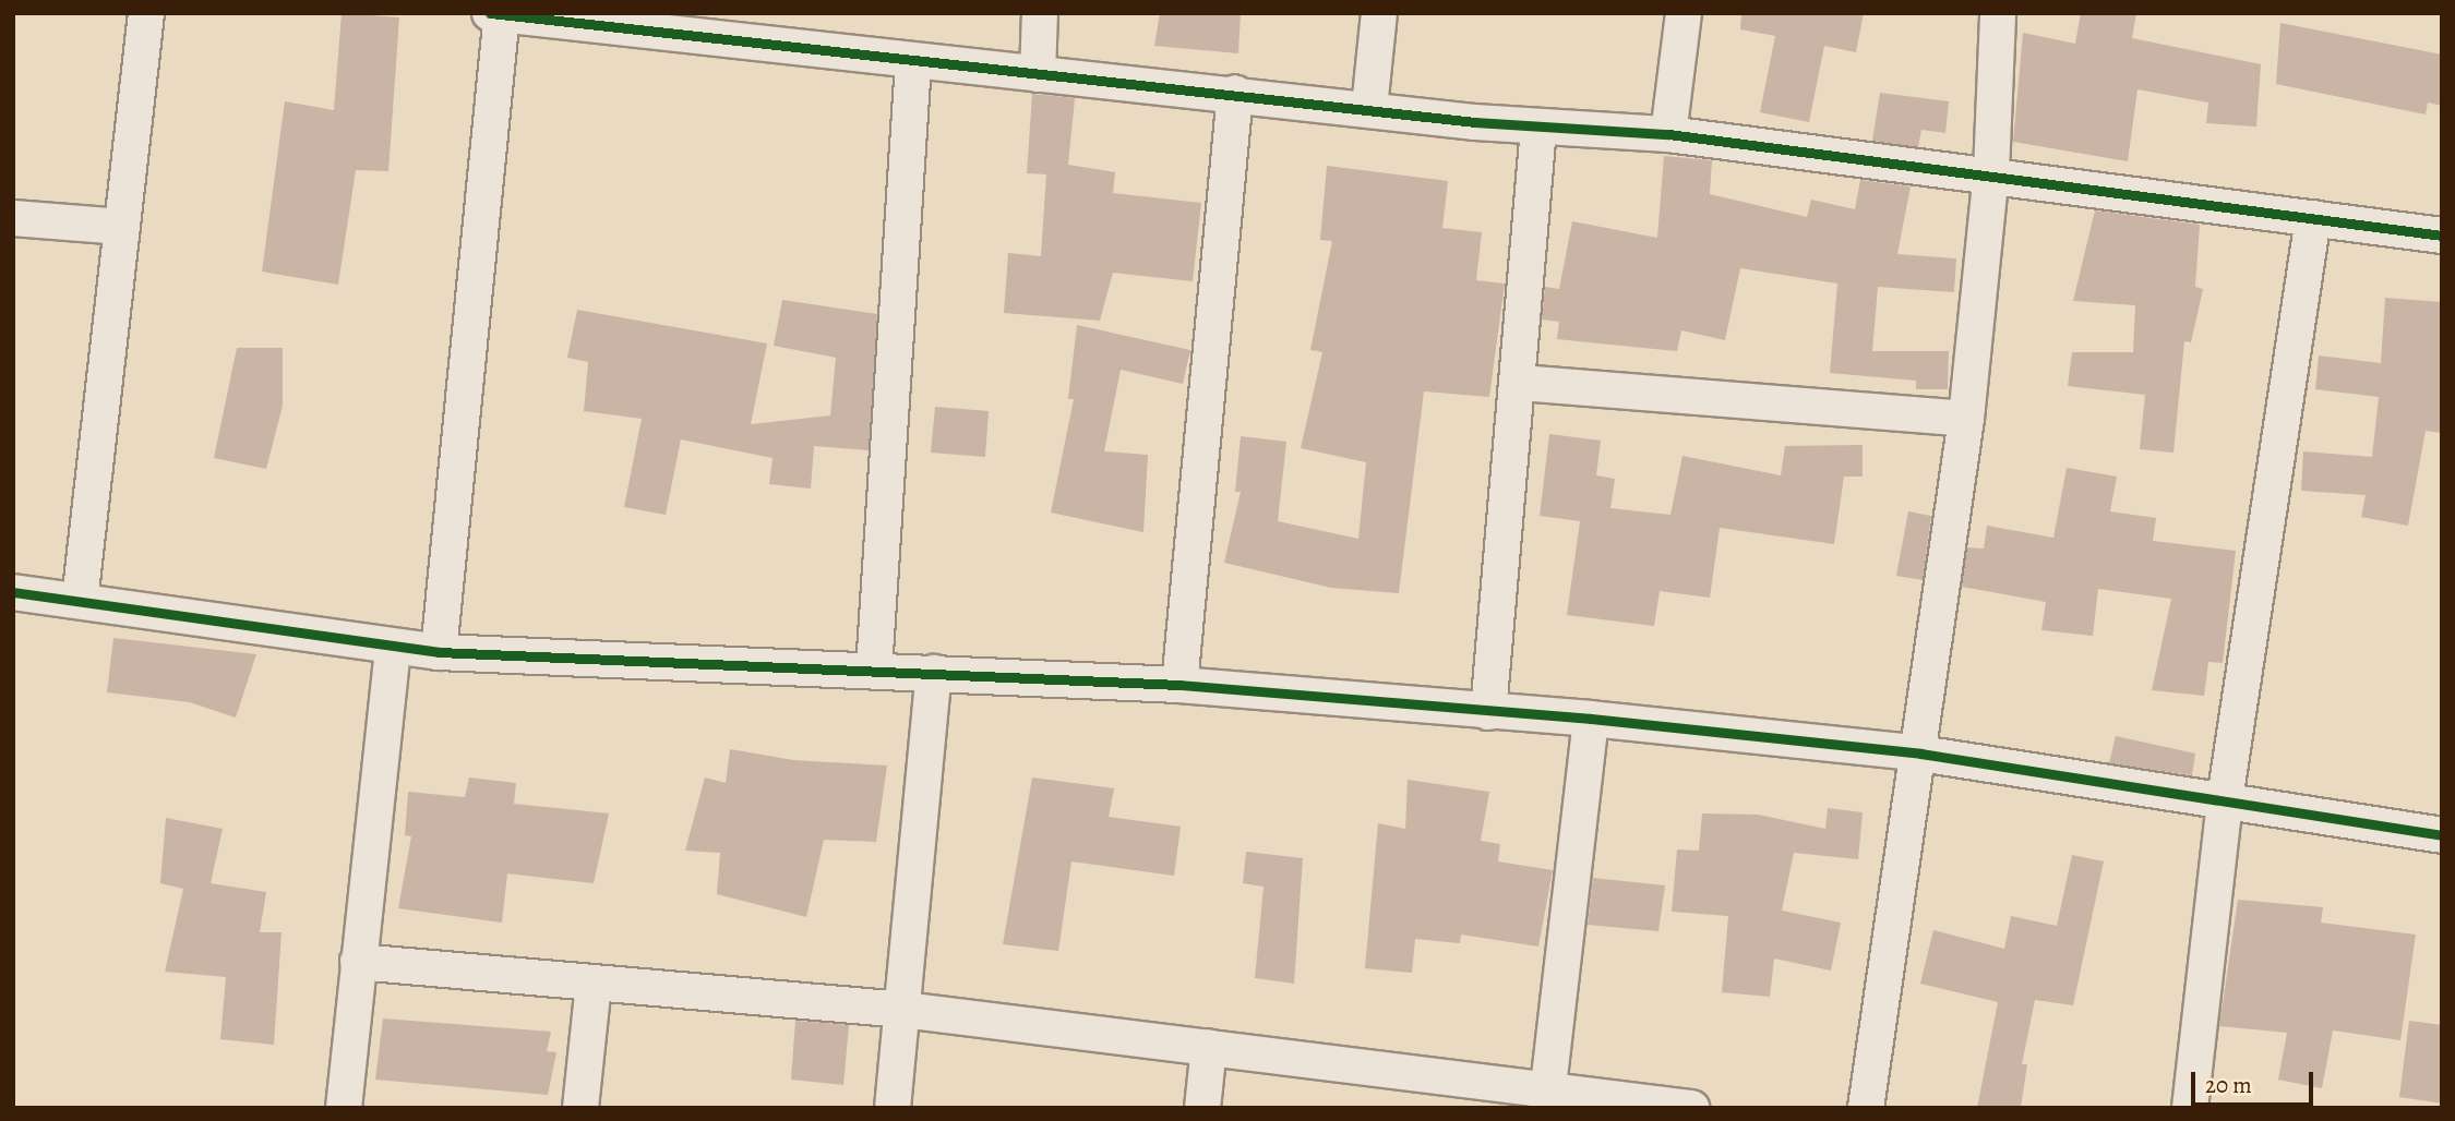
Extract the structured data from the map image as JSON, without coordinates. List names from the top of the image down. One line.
{"scale_bar":"20 m"}
